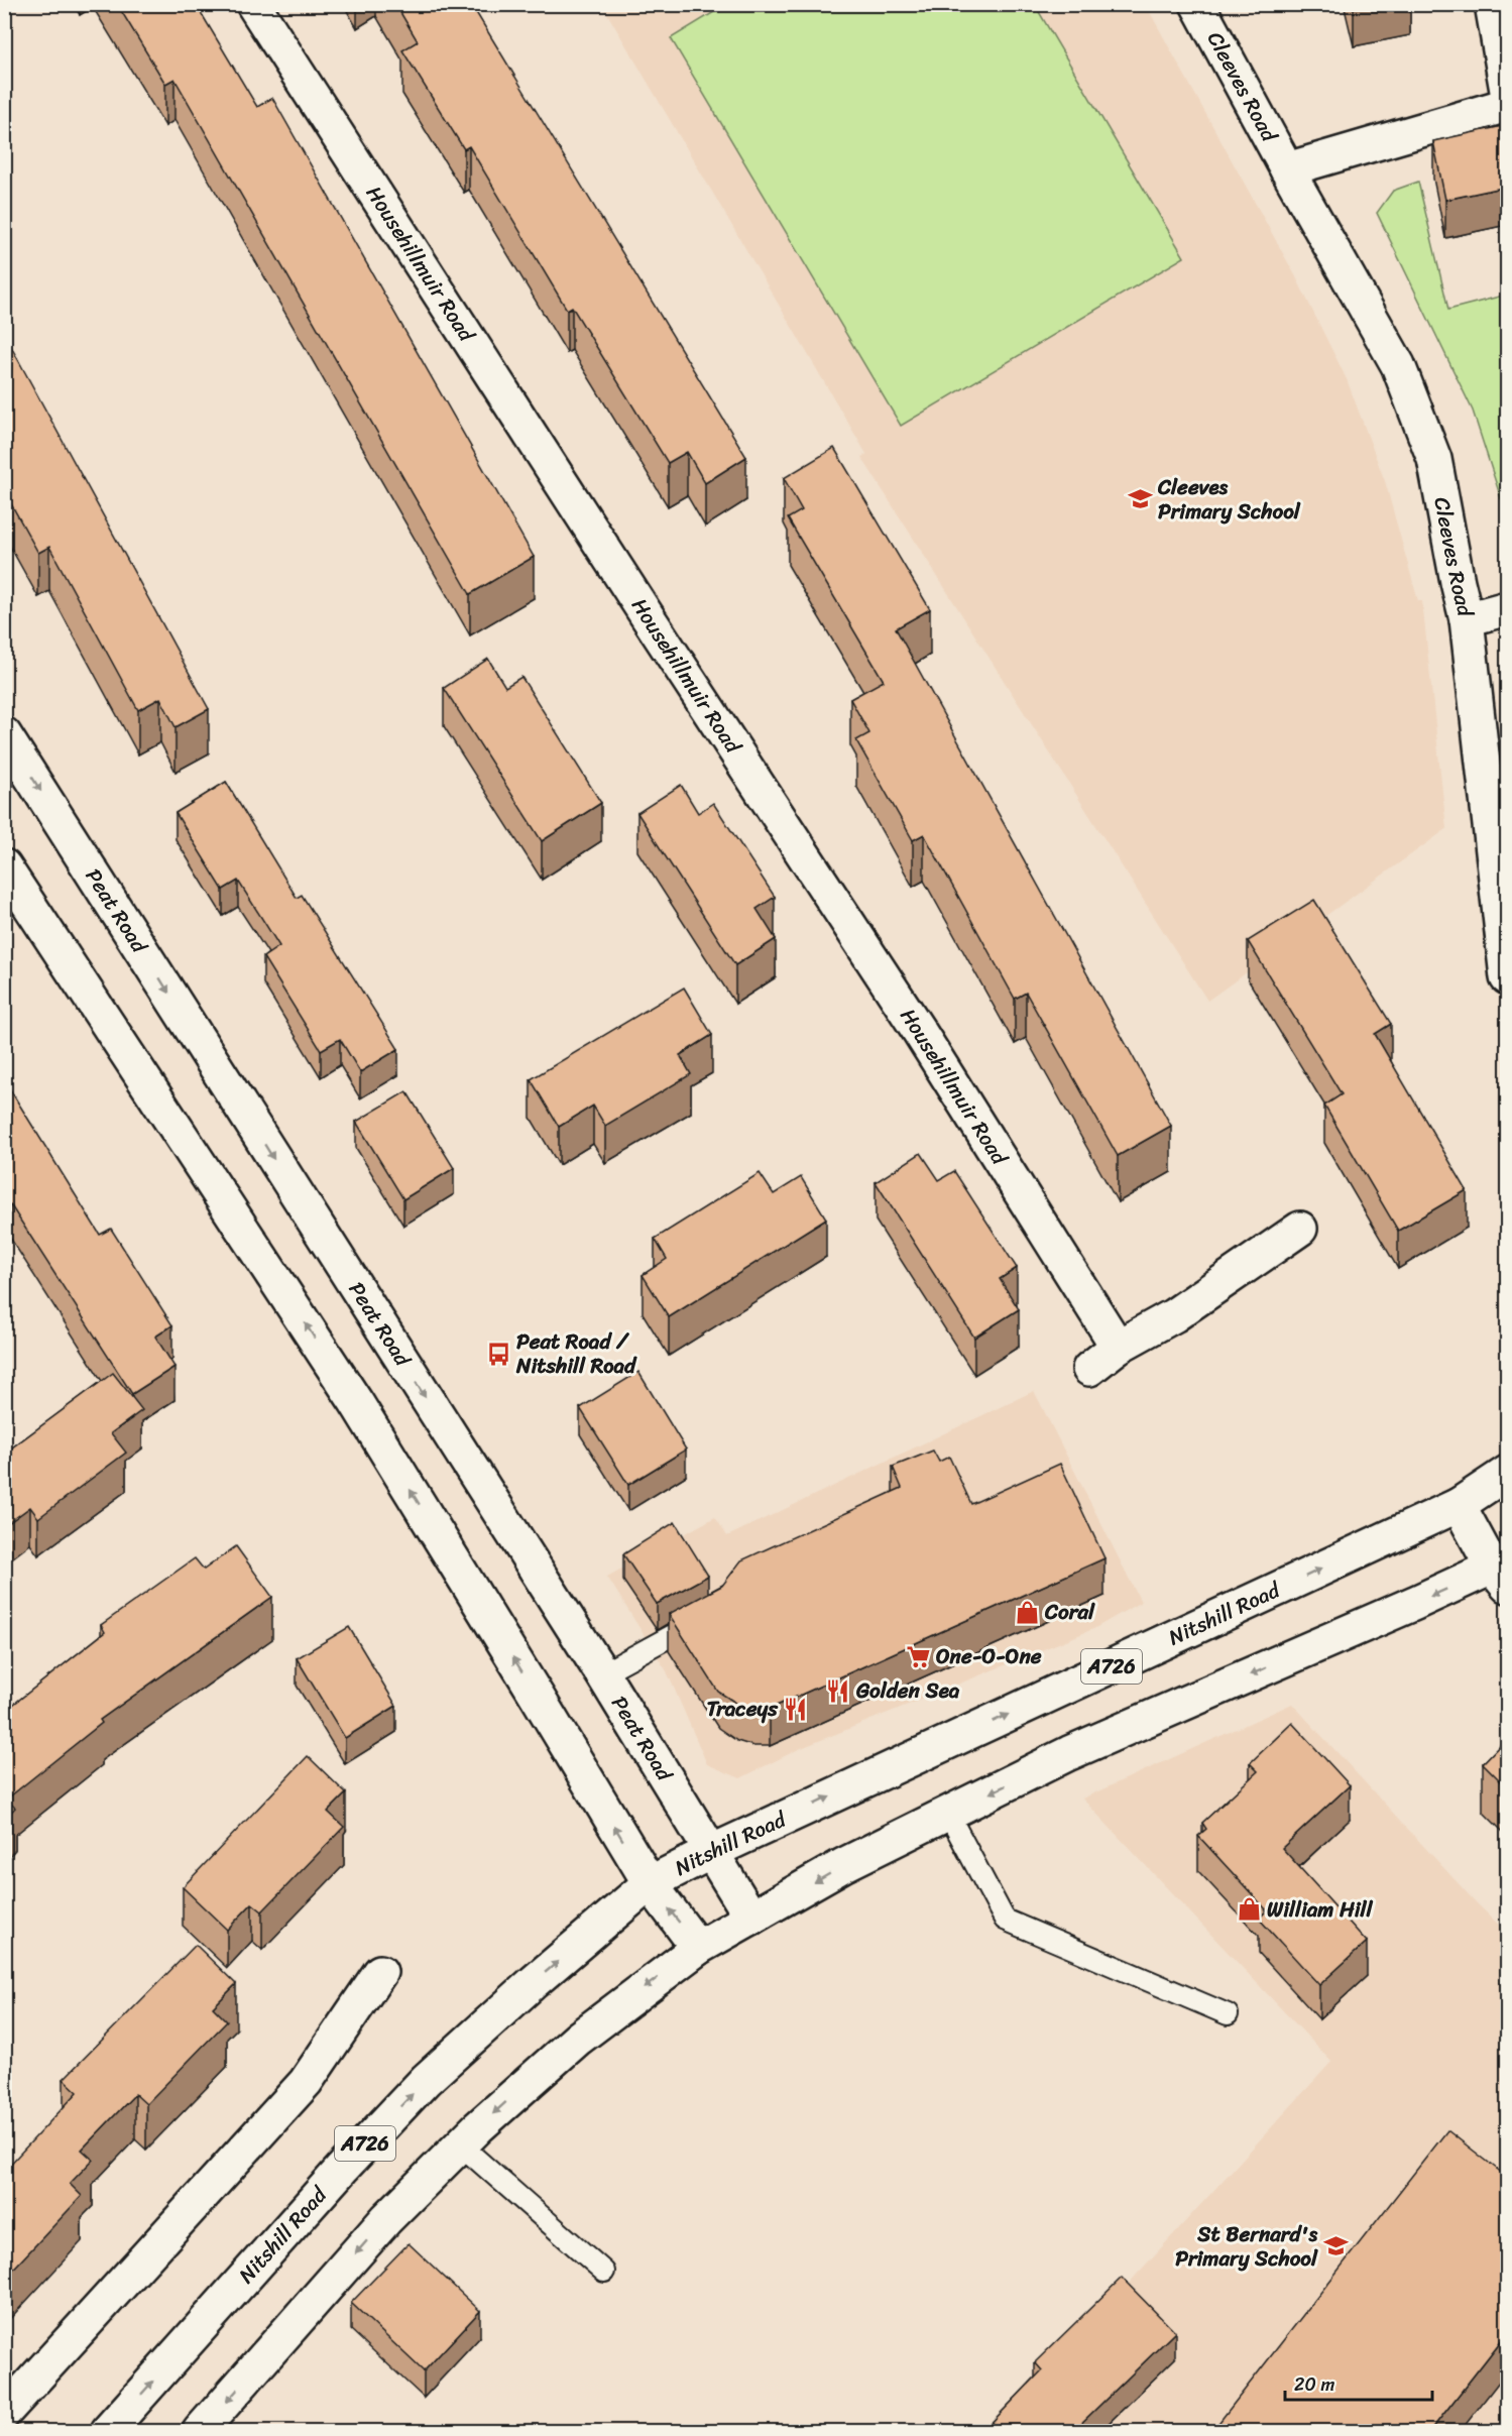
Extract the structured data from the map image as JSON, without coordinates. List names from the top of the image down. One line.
{"streets":{"street":["Cleeves Road","Househillmuir Road","Peat Road","Nitshill Road","A726"]},"crossings":[["Peat Road","Nitshill Road"]],"places":{"school or university":["Cleeves Primary School","St Bernard's Primary School"],"bus stop":["Peat Road / Nitshill Road"],"shop":["Coral","William Hill"],"supermarket":["One-O-One"],"restaurant":["Golden Sea","Traceys"]},"scale_bar":"20 m"}
